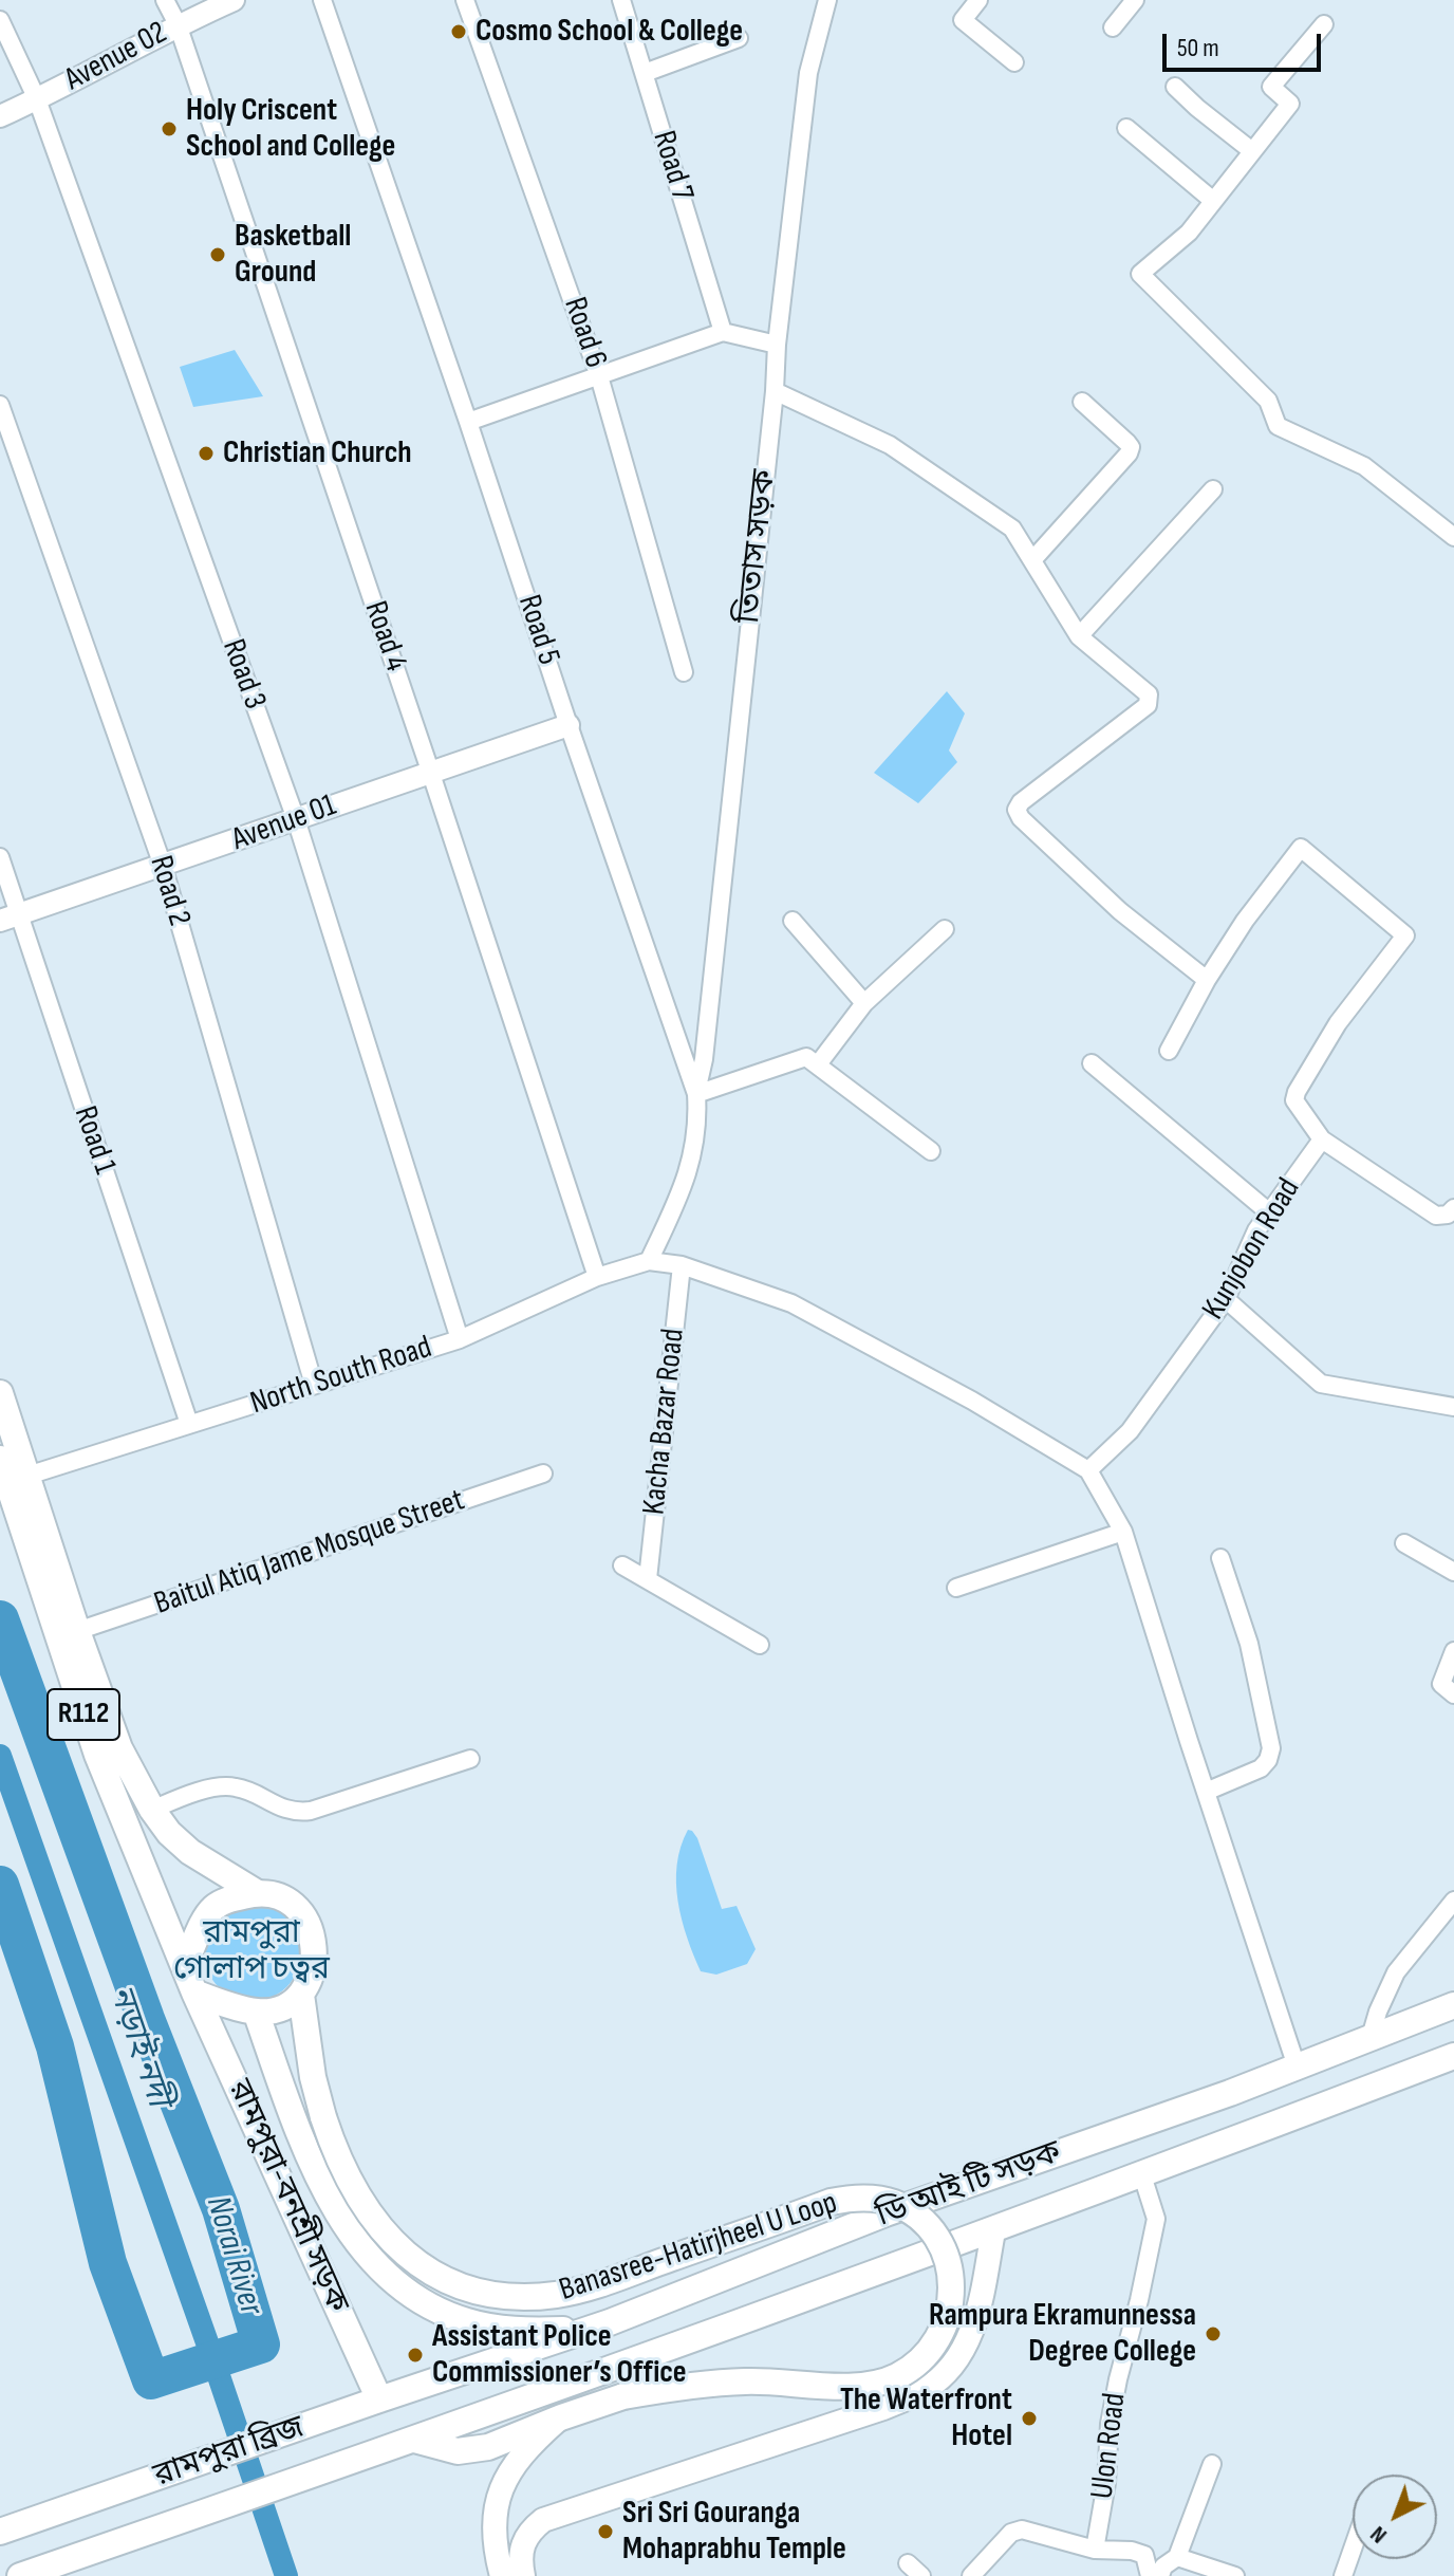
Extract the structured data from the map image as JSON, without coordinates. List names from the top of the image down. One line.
{"streets":{"main road":["R112","ডি আই টি সড়ক","রামপুরা-বনশ্রী সড়ক","Banasree-Hatirjheel U Loop","রামপুরা ব্রিজ"],"street":["Avenue 02","Road 7","Road 6","তিতাস সড়ক","Road 5","Road 4","Road 3","Avenue 01","Road 2","Road 1","Kunjobon Road","North South Road","Kacha Bazar Road","Baitul Atiq Jame Mosque Street","Ulon Road"]},"crossings":[["Avenue 02","Road 4"],["Avenue 02","Road 3"],["তিতাস সড়ক","Road 5"],["Road 5","Avenue 01"],["Road 5","North South Road"],["Road 4","Avenue 01"],["Road 4","North South Road"],["Road 3","Avenue 01"],["Road 3","North South Road"],["Avenue 01","Road 2"],["Avenue 01","Road 1"],["Road 2","North South Road"],["Road 1","North South Road"],["North South Road","R112"],["Baitul Atiq Jame Mosque Street","R112"],["R112","রামপুরা-বনশ্রী সড়ক"],["R112","Banasree-Hatirjheel U Loop"],["ডি আই টি সড়ক","রামপুরা-বনশ্রী সড়ক"],["ডি আই টি সড়ক","Banasree-Hatirjheel U Loop"],["ডি আই টি সড়ক","Ulon Road"],["ডি আই টি সড়ক","রামপুরা ব্রিজ"],["রামপুরা-বনশ্রী সড়ক","Banasree-Hatirjheel U Loop"]],"water":["নড়াই নদী","Norai River"],"parks":["রামপুরা গোলাপ চত্বর"],"places":["Cosmo School & College","Holy Criscent School and College","Basketball Ground","Christian Church","Rampura Ekramunnessa Degree College","Assistant Police Commissioner’s Office","The Waterfront Hotel","Sri Sri Gouranga Mohaprabhu Temple"],"scale_bar":"50 m","north":"bottom left"}
